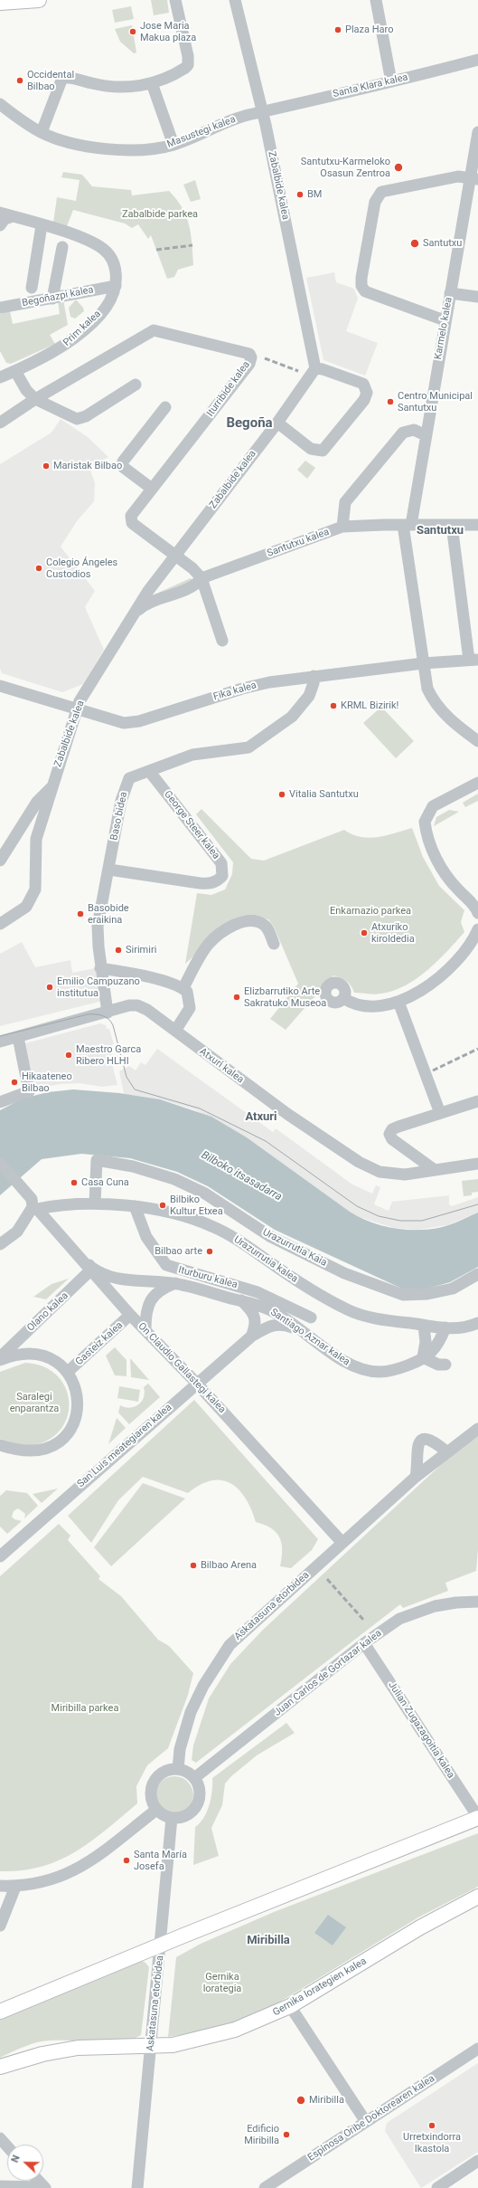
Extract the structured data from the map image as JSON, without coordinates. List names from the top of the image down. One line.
{"streets":{"main road":["Gernika lorategien kalea"],"street":["Santa Klara kalea","Masustegi kalea","Zabalbide kalea","Begoñazpi kalea","Prim kalea","Karmelo kalea","Iturribide kalea","Santutxu kalea","Fika kalea","Baso bidea","George Steer kalea","Atxuri kalea","Urazurrutia Kaia","Urazurrutia kalea","Iturburu kalea","Olano kalea","Santiago Aznar kalea","Gasteiz kalea","On Claudio Gallastegi kalea","San Luis meategiaren kalea","Askatasuna etorbidea","Juan Carlos de Gortazar kalea","Julian Zugazagoitia kalea","Espinosa Oribe Doktorearen kalea"]},"crossings":[["Santa Klara kalea","Masustegi kalea"],["Santa Klara kalea","Zabalbide kalea"],["Masustegi kalea","Zabalbide kalea"],["Zabalbide kalea","Iturribide kalea"],["Zabalbide kalea","Santutxu kalea"],["Zabalbide kalea","Fika kalea"],["Begoñazpi kalea","Prim kalea"],["Karmelo kalea","Santutxu kalea"],["Karmelo kalea","Fika kalea"],["Iturribide kalea","Santutxu kalea"],["Fika kalea","Baso bidea"],["Baso bidea","George Steer kalea"],["Baso bidea","Atxuri kalea"],["Urazurrutia Kaia","Urazurrutia kalea"],["Urazurrutia kalea","Iturburu kalea"],["Urazurrutia kalea","Santiago Aznar kalea"],["Urazurrutia kalea","On Claudio Gallastegi kalea"],["Olano kalea","Santiago Aznar kalea"],["Olano kalea","On Claudio Gallastegi kalea"],["Santiago Aznar kalea","On Claudio Gallastegi kalea"],["Santiago Aznar kalea","San Luis meategiaren kalea"],["Gasteiz kalea","On Claudio Gallastegi kalea"],["On Claudio Gallastegi kalea","San Luis meategiaren kalea"],["On Claudio Gallastegi kalea","Askatasuna etorbidea"],["Askatasuna etorbidea","Juan Carlos de Gortazar kalea"],["Askatasuna etorbidea","Gernika lorategien kalea"],["Juan Carlos de Gortazar kalea","Julian Zugazagoitia kalea"]],"districts":["Begoña","Santutxu","Atxuri","Miribilla"],"water":["Bilboko itsasadarra"],"parks":["Zabalbide parkea","Enkarnazio parkea","Saralegi enparantza","Miribilla parkea","Gernika lorategia"],"places":["Plaza Haro","Jose Maria Makua plaza","Occidental Bilbao","Santutxu-Karmeloko Osasun Zentroa","BM","Santutxu","Centro Municipal Santutxu","Maristak Bilbao","Colegio Ángeles Custodios","KRML Bizirik!","Vitalia Santutxu","Basobide eraikina","Atxuriko kiroldedia","Sirimiri","Emilio Campuzano institutua","Elizbarrutiko Arte Sakratuko Museoa","Maestro Garca Ribero HLHI","Hikaateneo Bilbao","Casa Cuna","Bilbiko Kultur Etxea","Bilbao arte","Bilbao Arena","Santa María Josefa","Miribilla","Urretxindorra Ikastola","Edificio Miribilla"],"north":"left"}
